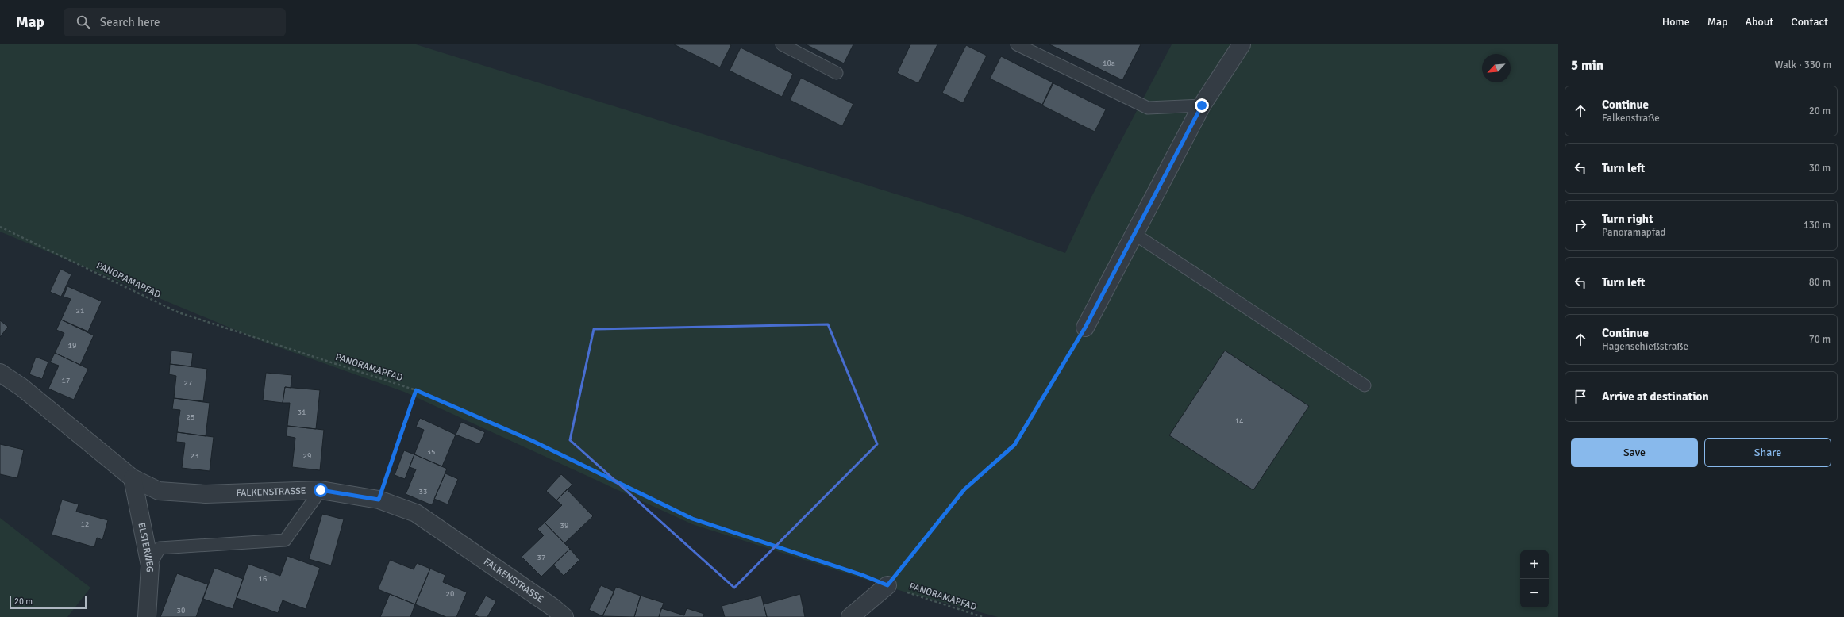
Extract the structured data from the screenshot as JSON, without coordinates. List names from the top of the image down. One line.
{"streets":{"street":["FALKENSTRASSE","ELSTERWEG"],"path":["PANORAMAPFAD"]},"crossings":[["FALKENSTRASSE","ELSTERWEG"]],"house_numbers":["10a","21","19","17","27","31","25","14","35","23","29","33","12","39","37","16","20","30"],"scale_bar":"20 m","north":"bottom left","page":{"header":"Map","search":"Search here","nav":["Home","Map","About","Contact"],"heading":["5 min","Walk · 330 m"],"list":[["Continue","Falkenstraße","20 m"],["Turn left","30 m"],["Turn right","Panoramapfad","130 m"],["Turn left","80 m"],["Continue","Hagenschießstraße","70 m"],"Arrive at destination"],"buttons":["Save","Share"],"map_buttons":["+","−"],"scale":"20 m"}}
